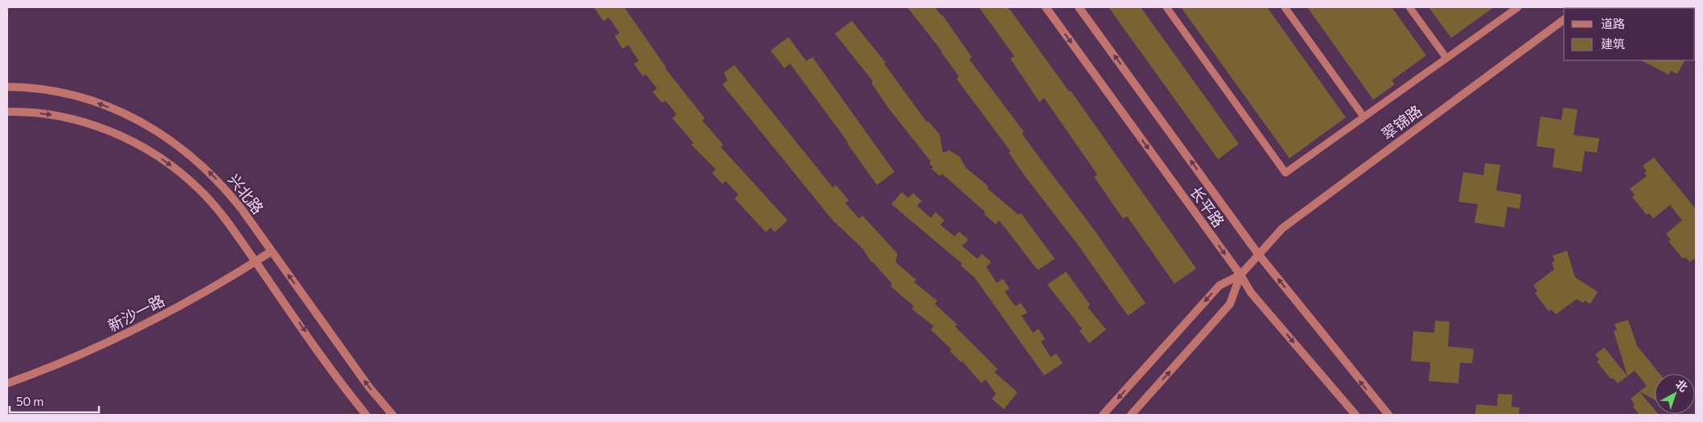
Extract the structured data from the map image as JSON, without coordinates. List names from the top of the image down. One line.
{"streets":{"street":["翠锦路","兴北路","长平路","新沙一路"]},"crossings":[["翠锦路","长平路"],["兴北路","新沙一路"]],"legend":["道路","建筑"],"scale_bar":"50 m","north":"top right"}
